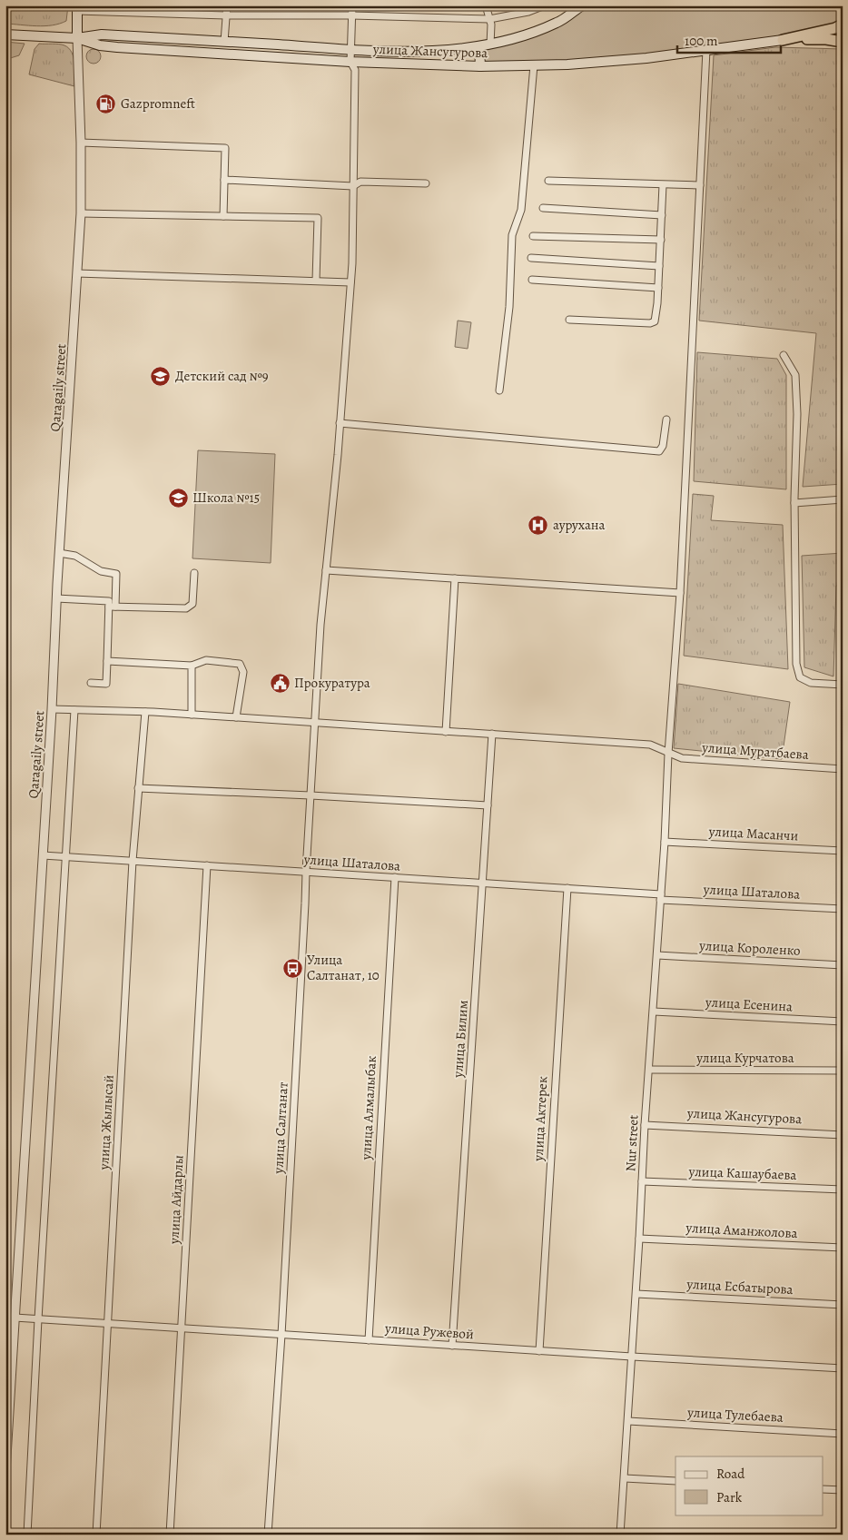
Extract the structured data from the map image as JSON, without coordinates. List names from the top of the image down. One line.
{"streets":{"main road":["улица Жансугурова"],"street":["Qaragaily street","улица Муратбаева","улица Масанчи","улица Шаталова","улица Короленко","улица Есенина","улица Билим","улица Курчатова","улица Алмалыбак","улица Актерек","улица Жылысай","улица Салтанат","Nur street","улица Кашаубаева","улица Айдарлы","улица Аманжолова","улица Есбатырова","улица Ружевой","улица Тулебаева"]},"crossings":[["улица Жансугурова","Qaragaily street"],["улица Жансугурова","улица Салтанат"],["улица Жансугурова","Nur street"],["Qaragaily street","улица Муратбаева"],["Qaragaily street","улица Шаталова"],["Qaragaily street","улица Ружевой"],["улица Муратбаева","улица Билим"],["улица Муратбаева","улица Жылысай"],["улица Муратбаева","улица Салтанат"],["улица Муратбаева","Nur street"],["улица Масанчи","Nur street"],["улица Шаталова","улица Билим"],["улица Шаталова","улица Алмалыбак"],["улица Шаталова","улица Актерек"],["улица Шаталова","улица Жылысай"],["улица Шаталова","улица Салтанат"],["улица Шаталова","Nur street"],["улица Шаталова","улица Айдарлы"],["улица Короленко","Nur street"],["улица Есенина","Nur street"],["улица Билим","улица Ружевой"],["улица Курчатова","Nur street"],["улица Алмалыбак","улица Ружевой"],["улица Актерек","улица Ружевой"],["улица Жылысай","улица Ружевой"],["улица Салтанат","улица Ружевой"],["Nur street","улица Кашаубаева"],["Nur street","улица Аманжолова"],["Nur street","улица Есбатырова"],["Nur street","улица Ружевой"],["Nur street","улица Тулебаева"],["улица Айдарлы","улица Ружевой"]],"places":{"fuel station":["Gazpromneft"],"school or university":["Детский сад №9","Школа №15"],"hospital":["аурухана"],"public building":["Прокуратура"],"bus stop":["Улица Салтанат, 10"]},"legend":["Road","Park"],"scale_bar":"100 m"}
